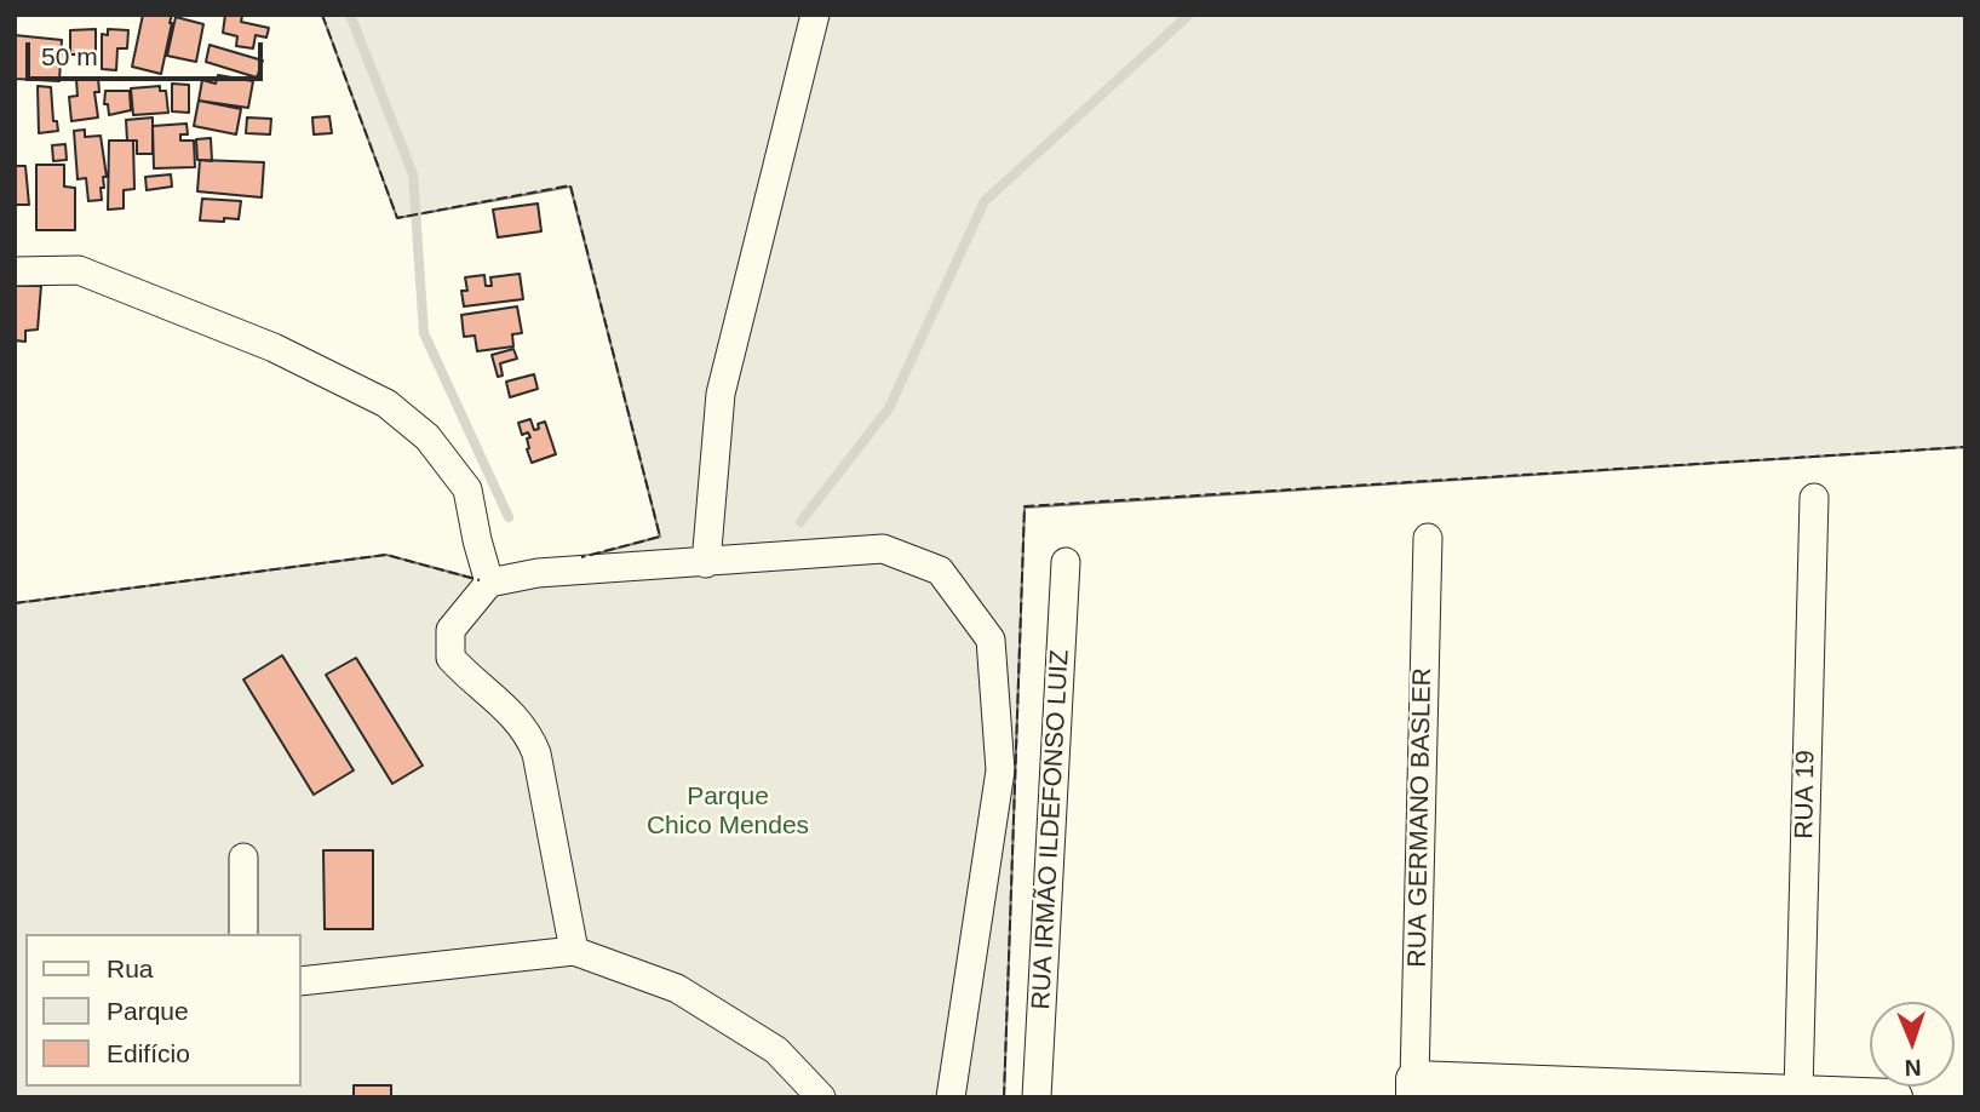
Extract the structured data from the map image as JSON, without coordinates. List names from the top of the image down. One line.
{"streets":{"street":["RUA 19","RUA GERMANO BASLER","RUA IRMÃO ILDEFONSO LUIZ"]},"parks":["Parque Chico Mendes"],"legend":["Rua","Parque","Edifício"],"scale_bar":"50 m","north":"bottom"}
